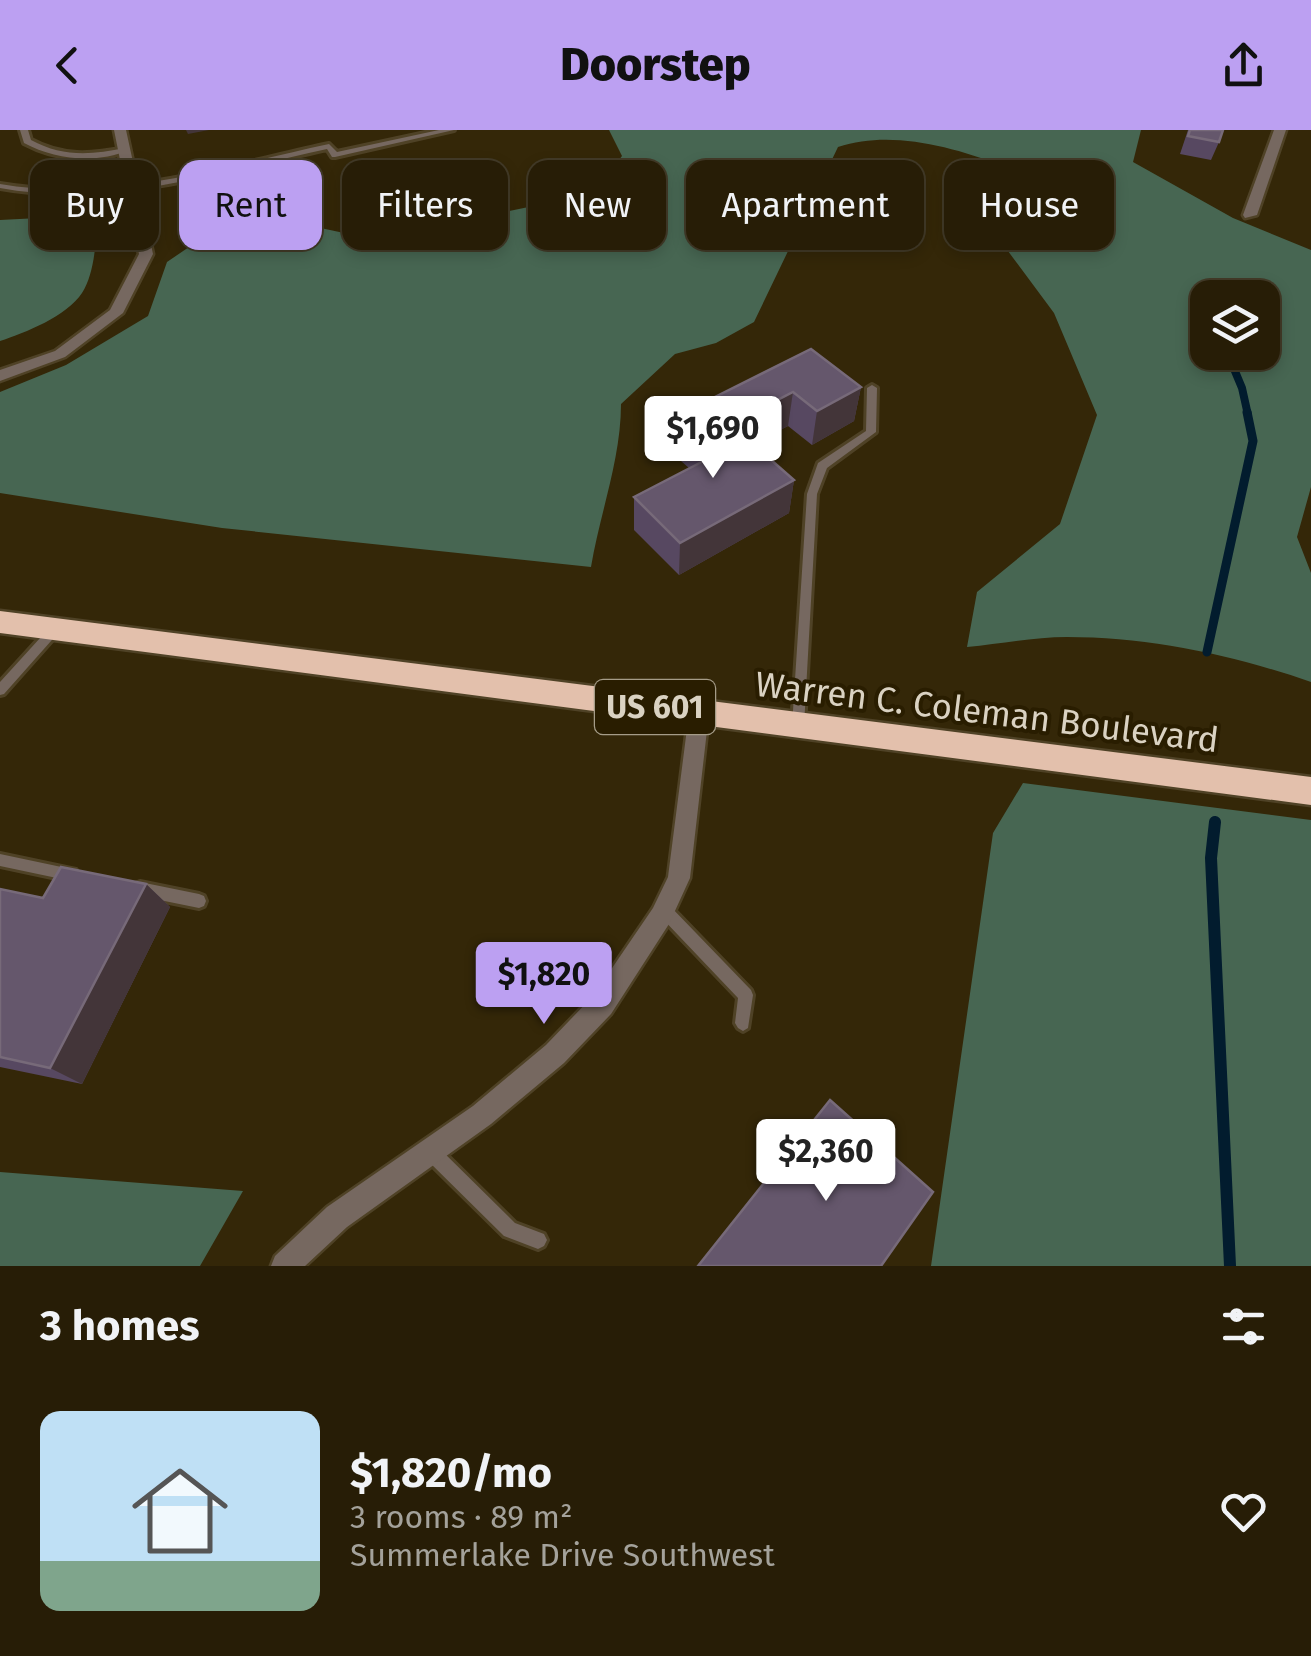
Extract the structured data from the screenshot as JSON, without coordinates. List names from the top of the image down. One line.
{"streets":{"highway":["US 601","Warren C. Coleman Boulevard"]},"page":{"header":"Doorstep","chip":["Buy","Rent","Filters","New","Apartment","House"],"price":["$1,690","$1,820","$2,360"],"heading":"3 homes","list":[{"name":"$1,820/mo","note":"3 rooms · 89 m² · Summerlake Drive Southwest"}]}}
